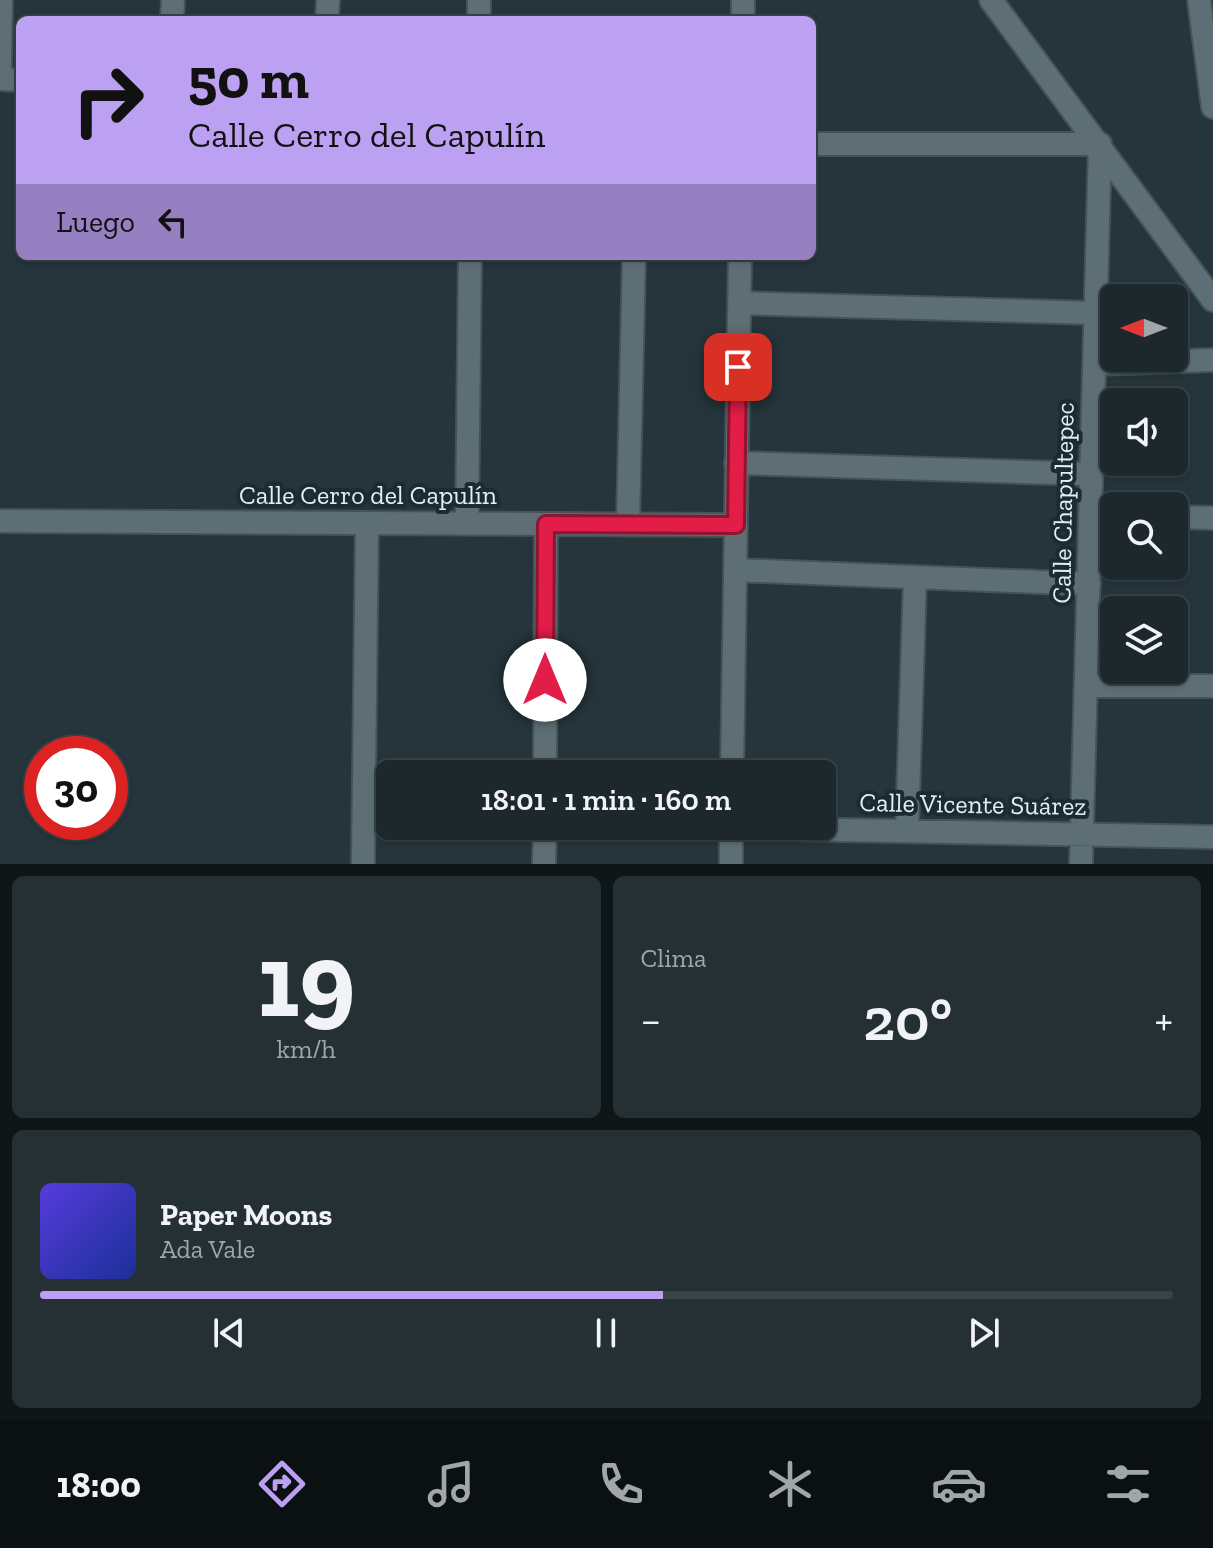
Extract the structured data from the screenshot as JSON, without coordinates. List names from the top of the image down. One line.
{"streets":{"street":["Calle Cerro del Capulín","Calle Chapultepec","Calle Vicente Suárez"]},"crossings":[["Calle Chapultepec","Calle Vicente Suárez"]],"north":"left","page":{"turn":["50 m","Calle Cerro del Capulín"],"then":"Luego","limit":"30","trip":"18:01 · 1 min · 160 m","tile":[["19","km/h"],"Clima"],"heat":["−","20°","+"],"song":["Paper Moons","Ada Vale"],"tabs":"18:00"}}
